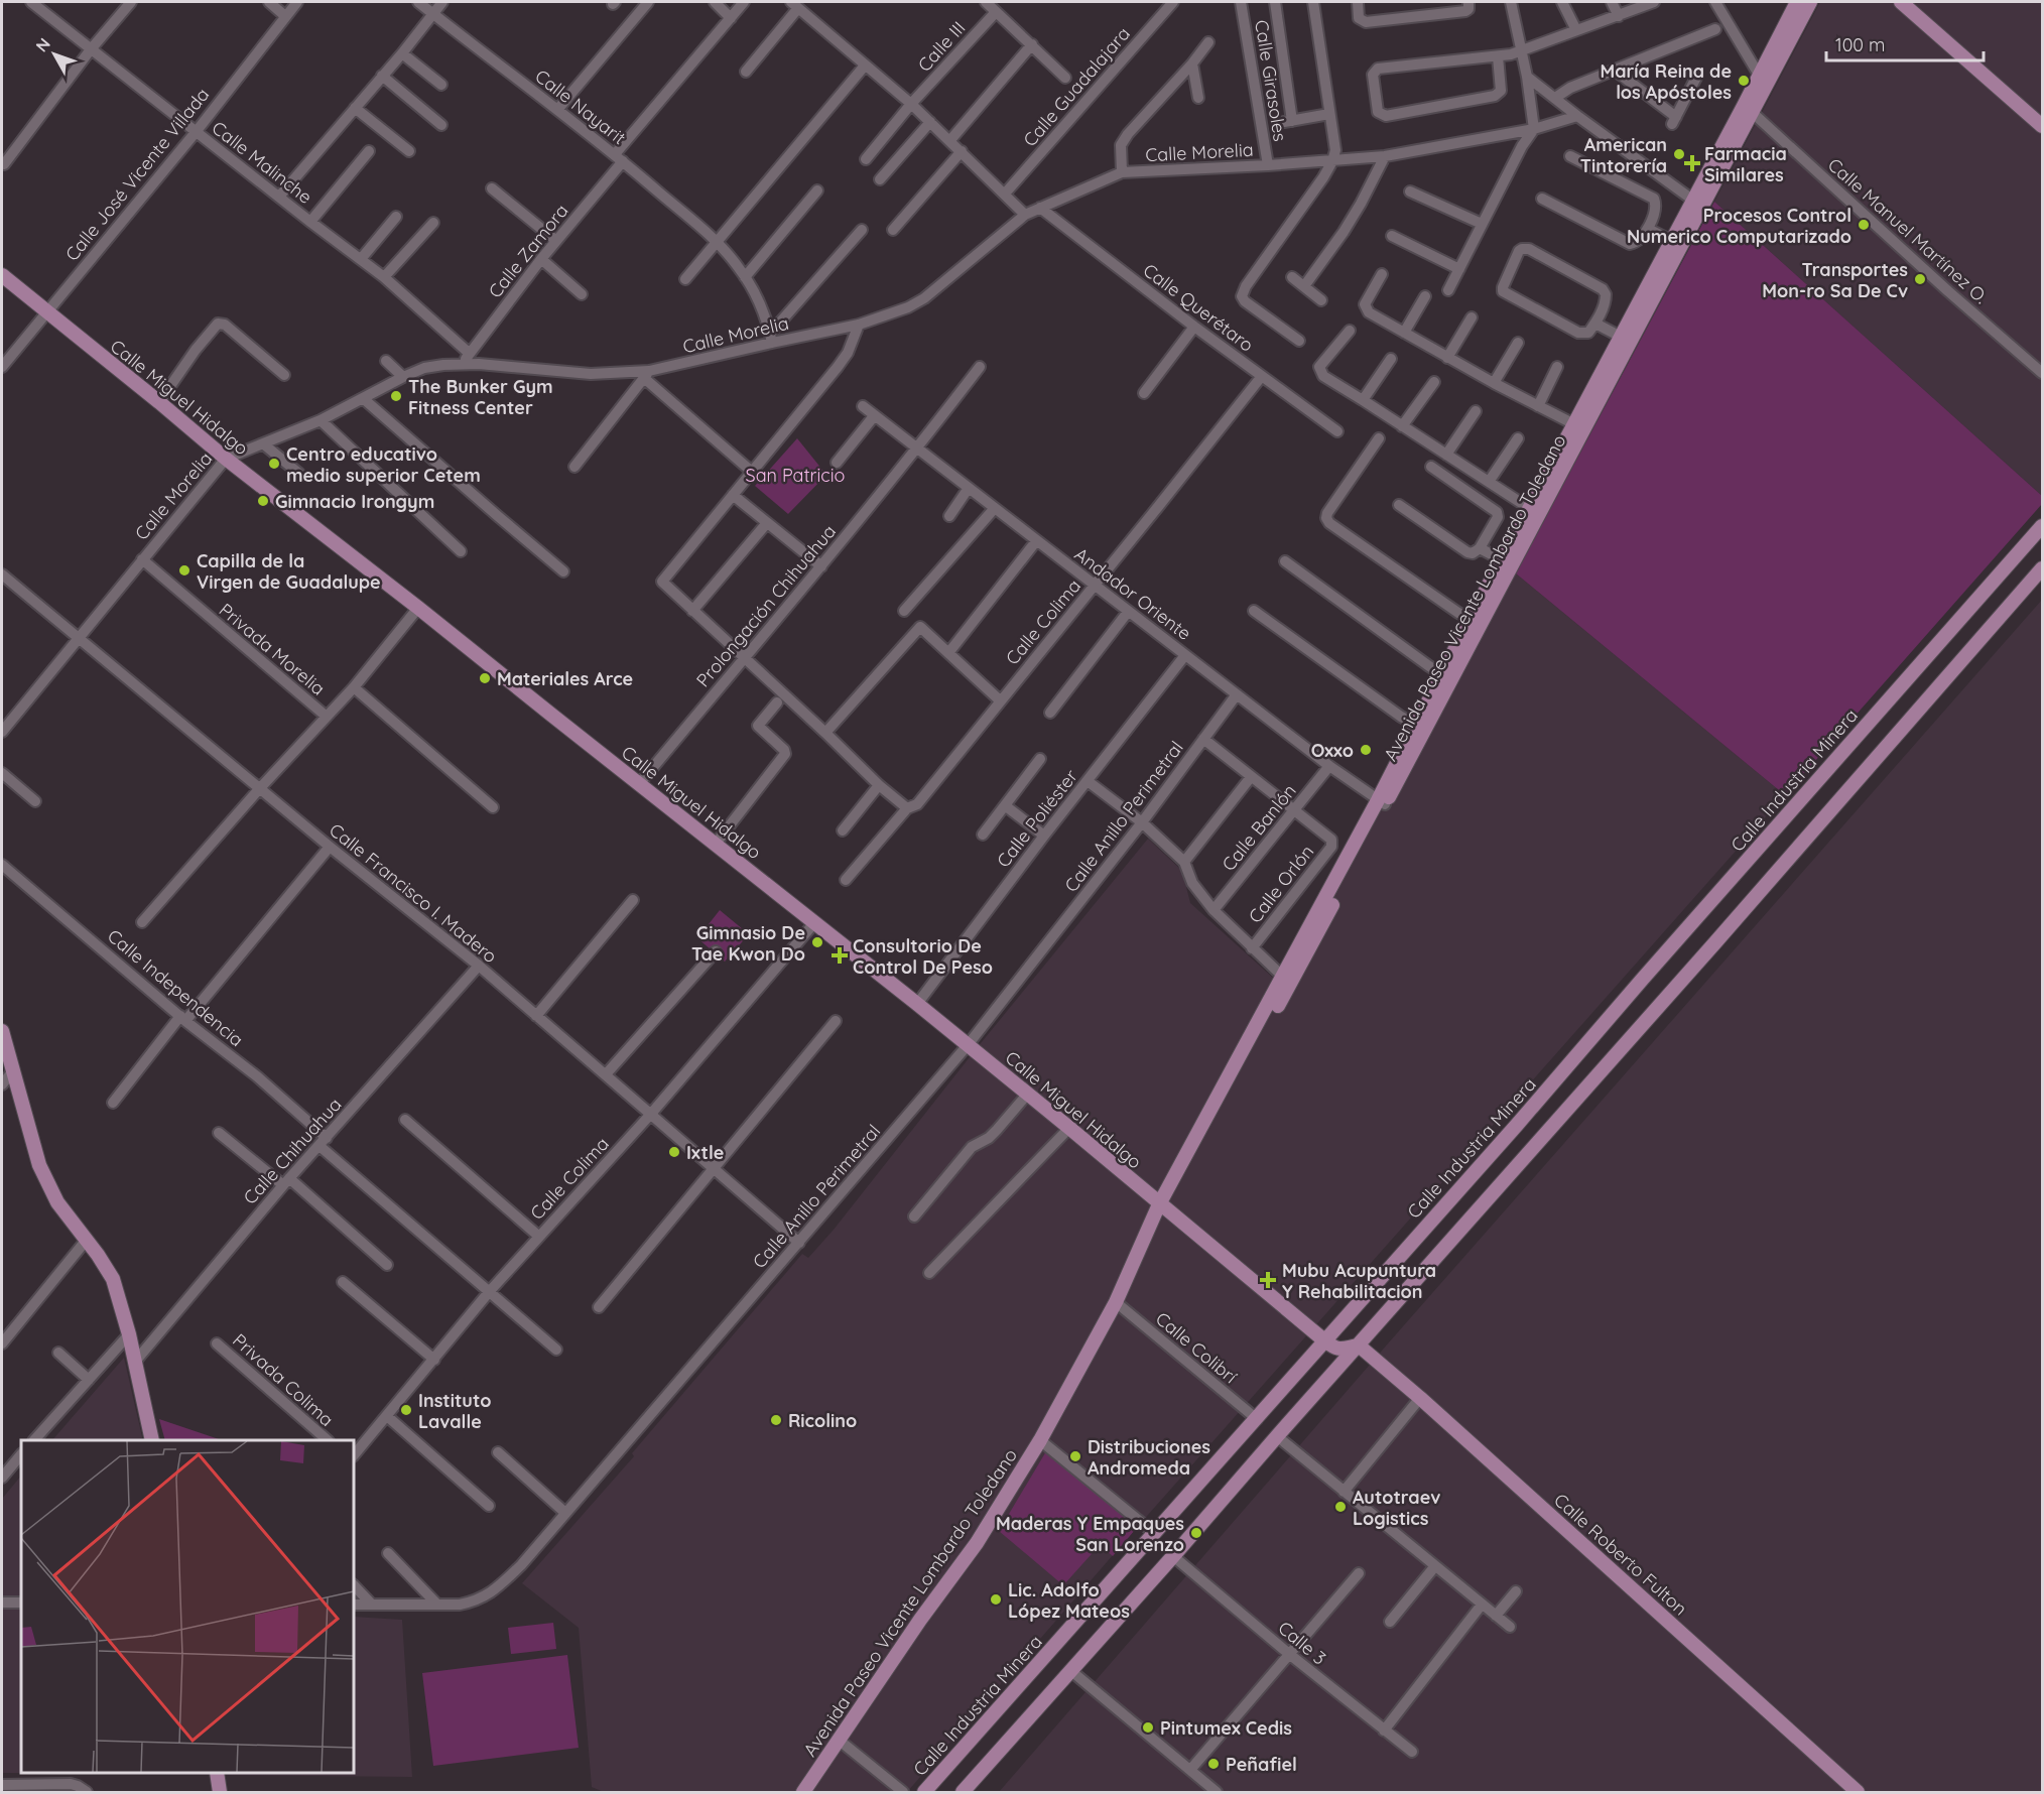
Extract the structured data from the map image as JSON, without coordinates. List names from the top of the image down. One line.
{"streets":{"main road":["Calle Miguel Hidalgo","Avenida Paseo Vicente Lombardo Toledano","Calle Industria Minera","Calle Roberto Fulton"],"street":["Calle III","Calle Girasoles","Calle Guadalajara","Calle Nayarit","Calle Morelia","Calle Malinche","Calle José Vicente Villada","Calle Manuel Martínez O.","Calle Zamora","Calle Querétaro","Andador Oriente","Prolongación Chihuahua","Calle Colima","Privada Morelia","Calle Anillo Perimetral","Calle Poliéster","Calle Banlón","Calle Orlón","Calle Francisco I. Madero","Calle Independencia","Calle Chihuahua","Calle Colibrí","Privada Colima","Calle 3"]},"crossings":[["Calle Girasoles","Calle Morelia"],["Calle Nayarit","Calle Morelia"],["Calle Nayarit","Calle Zamora"],["Calle Morelia","Calle Zamora"],["Calle Morelia","Calle Querétaro"],["Calle Morelia","Calle Miguel Hidalgo"],["Calle Morelia","Privada Morelia"],["Calle Morelia","Calle Francisco I. Madero"],["Calle Malinche","Calle José Vicente Villada"],["Calle Malinche","Calle Zamora"],["Calle José Vicente Villada","Calle Miguel Hidalgo"],["Calle Manuel Martínez O.","Avenida Paseo Vicente Lombardo Toledano"],["Calle Querétaro","Calle Colima"],["Calle Miguel Hidalgo","Avenida Paseo Vicente Lombardo Toledano"],["Calle Miguel Hidalgo","Prolongación Chihuahua"],["Calle Miguel Hidalgo","Calle Colima"],["Calle Miguel Hidalgo","Calle Industria Minera"],["Calle Miguel Hidalgo","Calle Anillo Perimetral"],["Calle Miguel Hidalgo","Calle Poliéster"],["Calle Miguel Hidalgo","Calle Roberto Fulton"],["Andador Oriente","Avenida Paseo Vicente Lombardo Toledano"],["Andador Oriente","Prolongación Chihuahua"],["Andador Oriente","Calle Colima"],["Andador Oriente","Calle Anillo Perimetral"],["Andador Oriente","Calle Poliéster"],["Andador Oriente","Calle Banlón"],["Avenida Paseo Vicente Lombardo Toledano","Calle Colibrí"],["Calle Colima","Calle Francisco I. Madero"],["Calle Colima","Calle Independencia"],["Calle Industria Minera","Calle Colibrí"],["Calle Industria Minera","Calle Roberto Fulton"],["Calle Industria Minera","Calle 3"],["Calle Anillo Perimetral","Calle Francisco I. Madero"],["Calle Banlón","Calle Orlón"],["Calle Francisco I. Madero","Calle Chihuahua"],["Calle Independencia","Calle Chihuahua"]],"parks":["San Patricio"],"places":{"other":["María Reina de los Apóstoles","American Tintorería","Procesos Control Numerico Computarizado","Transportes Mon-ro Sa De Cv","The Bunker Gym Fitness Center","Centro educativo medio superior Cetem","Gimnacio Irongym","Capilla de la Virgen de Guadalupe","Materiales Arce","Oxxo","Gimnasio De Tae Kwon Do","Ixtle","Instituto Lavalle","Ricolino","Distribuciones Andromeda","Autotraev Logistics","Maderas Y Empaques San Lorenzo","Lic. Adolfo López Mateos","Pintumex Cedis","Peñafiel"],"health":["Farmacia Similares","Consultorio De Control De Peso","Mubu Acupuntura Y Rehabilitacion"]},"scale_bar":"100 m","north":"top left"}
